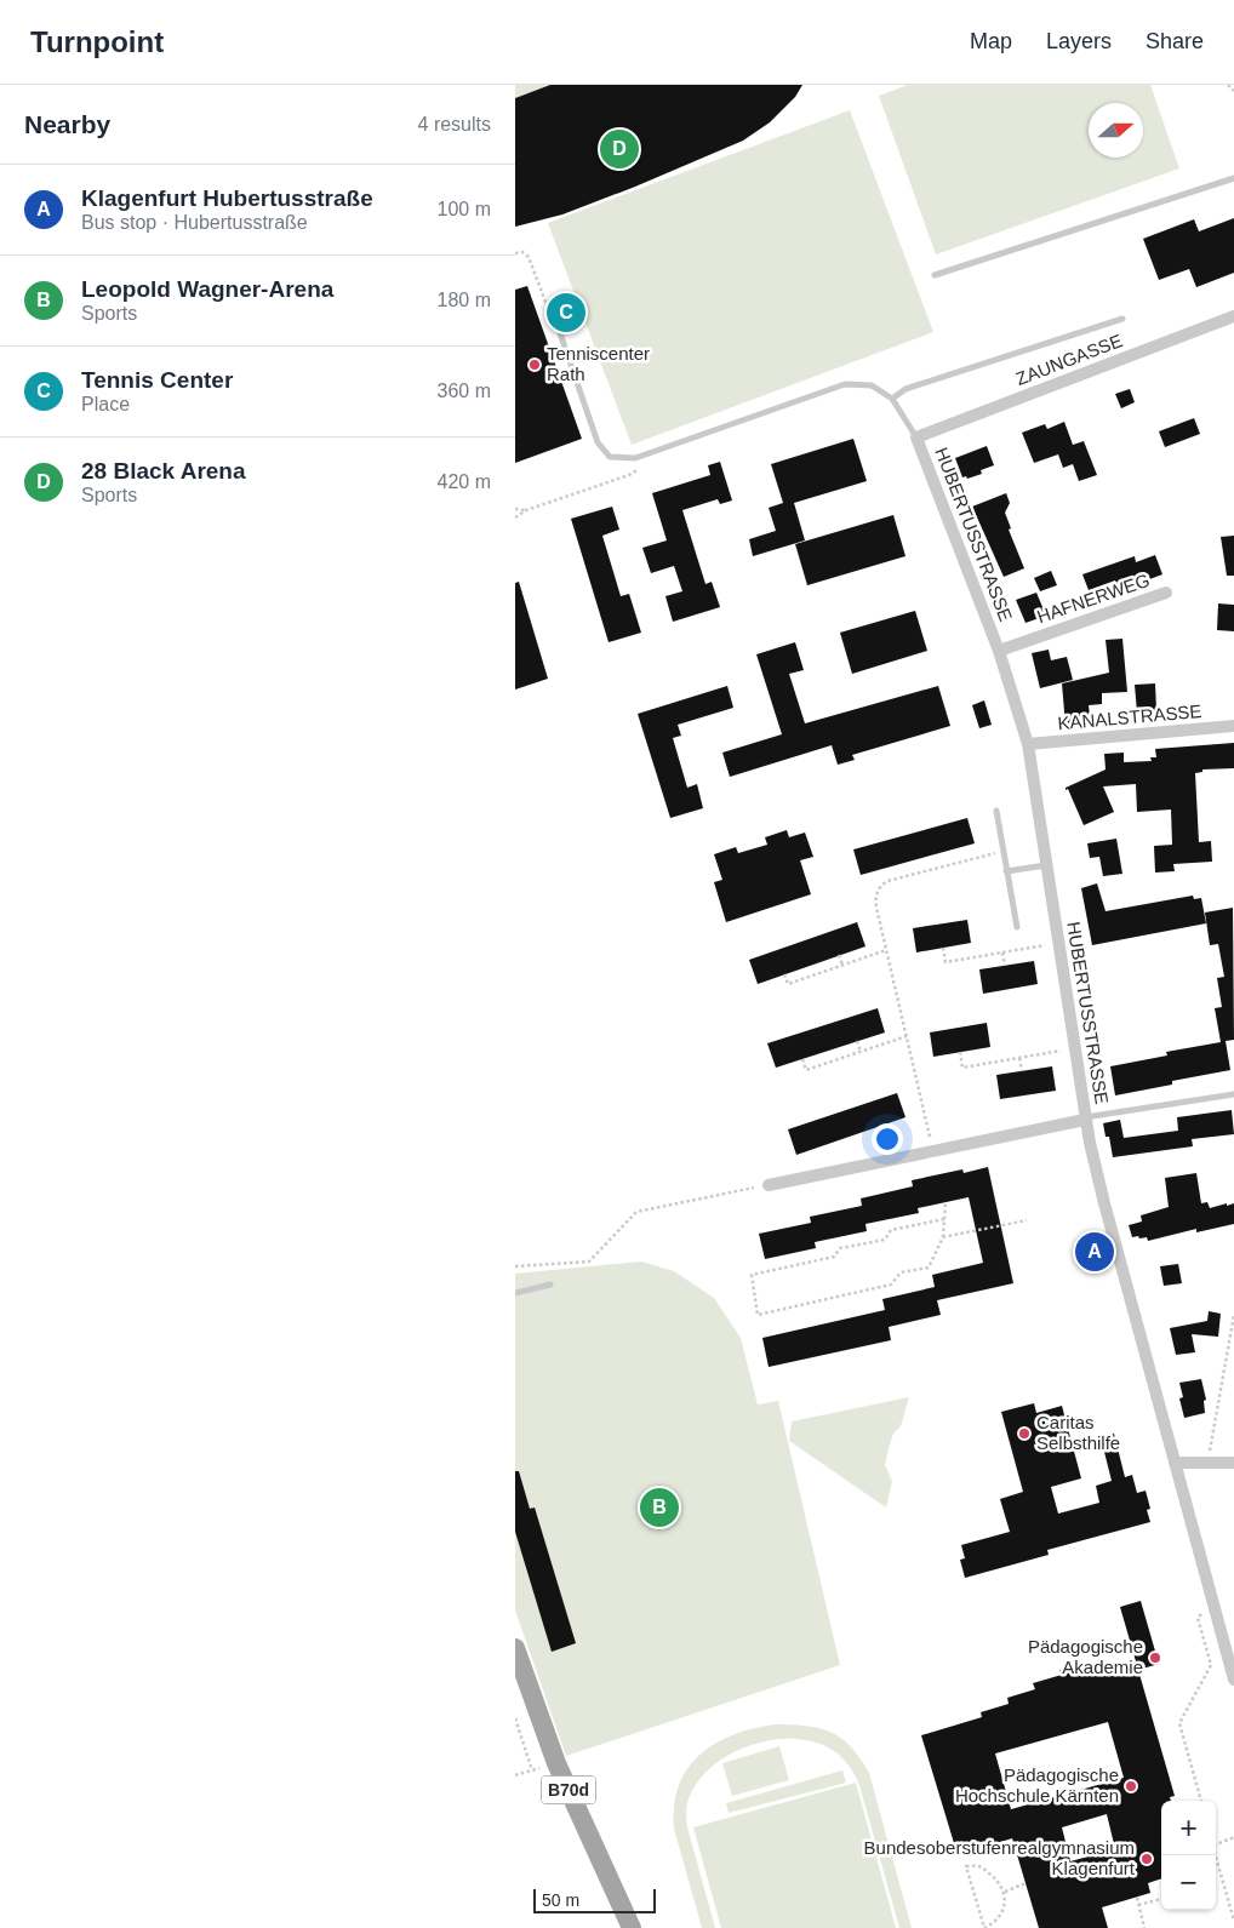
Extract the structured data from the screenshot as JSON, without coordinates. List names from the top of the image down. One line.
{"streets":{"main road":["B70d"],"street":["ZAUNGASSE","HUBERTUSSTRASSE","HAFNERWEG","KANALSTRASSE"]},"crossings":[["ZAUNGASSE","HUBERTUSSTRASSE"],["HUBERTUSSTRASSE","HAFNERWEG"],["HUBERTUSSTRASSE","KANALSTRASSE"]],"places":["Tenniscenter Rath","Caritas Selbsthilfe","Pädagogische Akademie","Pädagogische Hochschule Kärnten","Bundesoberstufenrealgymnasium Klagenfurt"],"scale_bar":"50 m","north":"right","page":{"header":"Turnpoint","nav":["Map","Layers","Share"],"heading":["Nearby","4 results"],"pins":["D","C","A","B"],"list":[{"mark":"A","name":"Klagenfurt Hubertusstraße","note":"Bus stop · Hubertusstraße","value":"100 m"},{"mark":"B","name":"Leopold Wagner-Arena","note":"Sports","value":"180 m"},{"mark":"C","name":"Tennis Center","note":"Place","value":"360 m"},{"mark":"D","name":"28 Black Arena","note":"Sports","value":"420 m"}],"map_buttons":["+","−"],"scale":"50 m"}}
